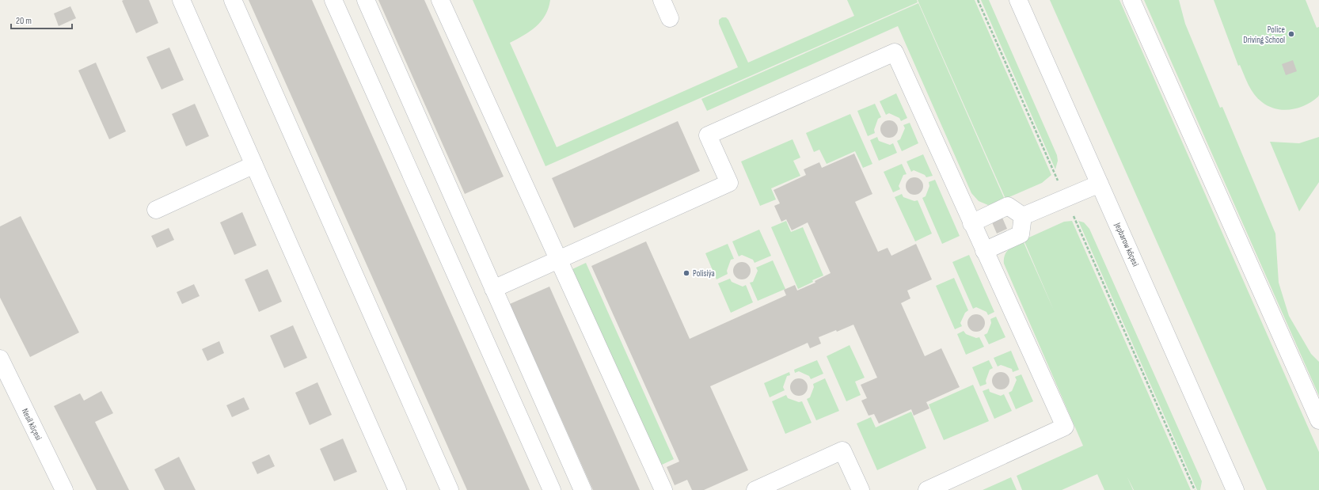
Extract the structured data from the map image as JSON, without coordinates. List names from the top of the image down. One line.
{"streets":{"street":["Jepbarow köçesi","Nesil köçesi"]},"places":["Police Driving School","Polisiýa"],"scale_bar":"20 m"}
